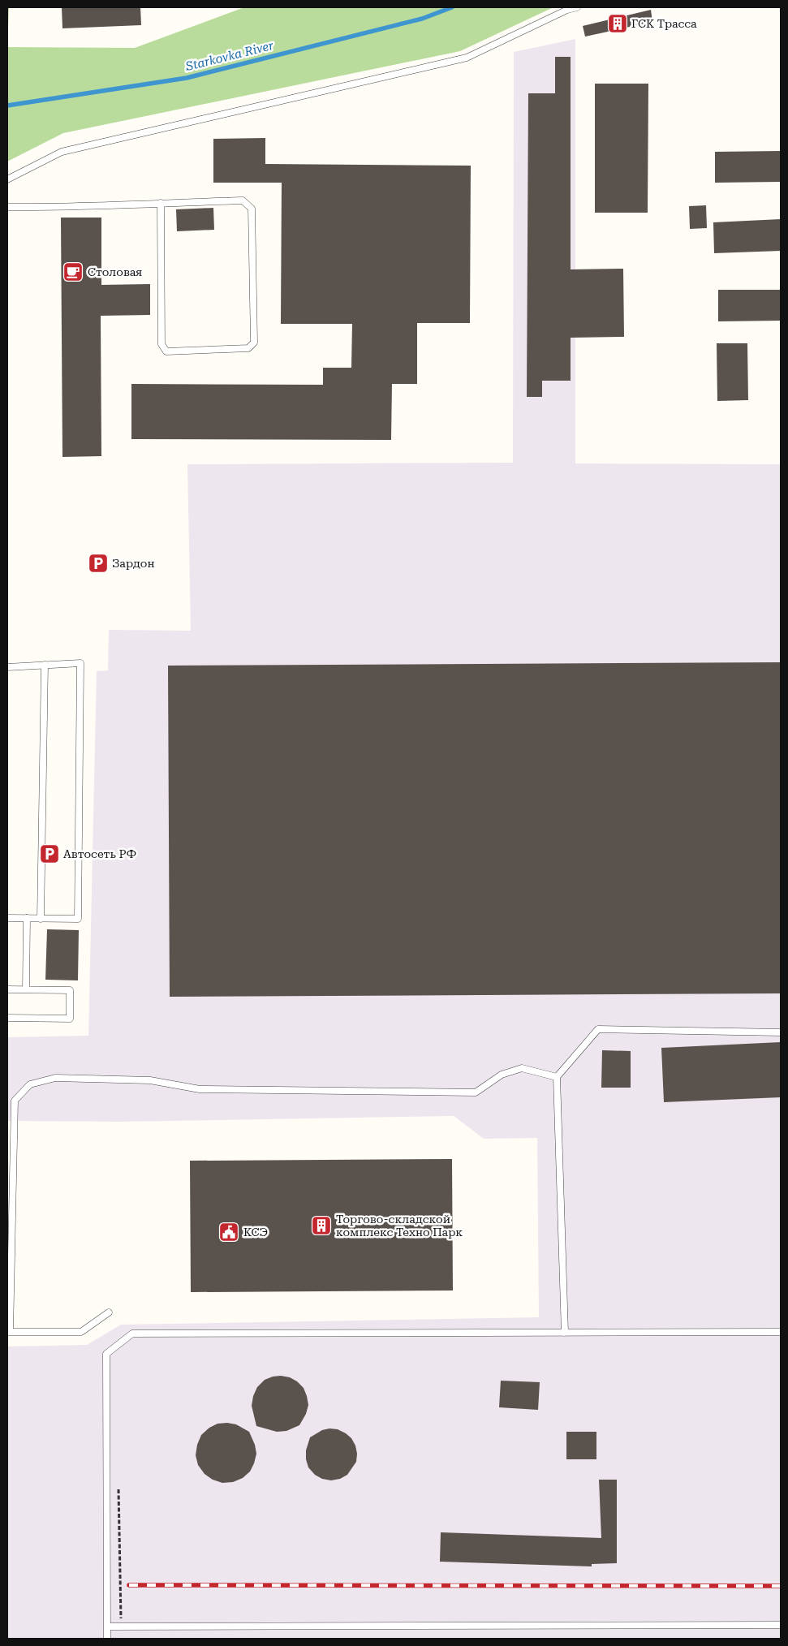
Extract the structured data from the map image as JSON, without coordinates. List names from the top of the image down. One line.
{"water":["Starkovka River"],"places":{"building":["ГСК Трасса","Торгово-складской комплекс Техно Парк"],"cafe":["Столовая"],"parking":["Зардон","Автосеть РФ"],"public building":["КСЭ"]}}
